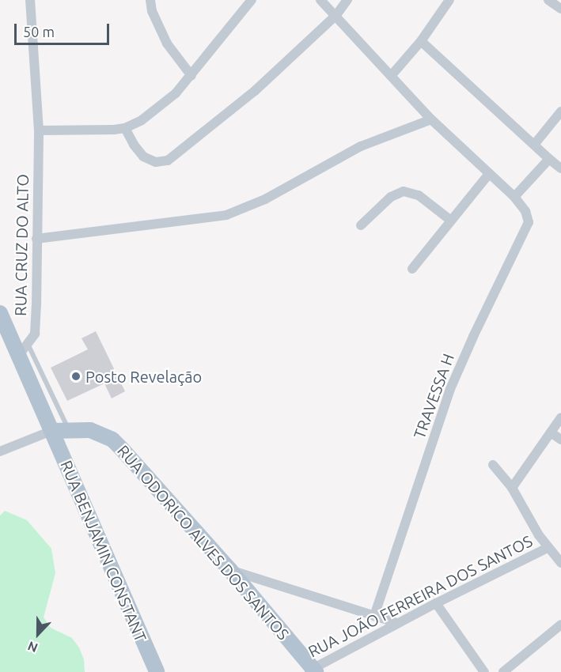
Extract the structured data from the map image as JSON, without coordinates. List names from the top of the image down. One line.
{"streets":{"main road":["RUA ODORICO ALVES DOS SANTOS","RUA BENJAMIN CONSTANT"],"street":["RUA CRUZ DO ALTO","TRAVESSA H","RUA JOÃO FERREIRA DOS SANTOS"]},"crossings":[["RUA CRUZ DO ALTO","RUA BENJAMIN CONSTANT"],["RUA ODORICO ALVES DOS SANTOS","RUA BENJAMIN CONSTANT"],["RUA ODORICO ALVES DOS SANTOS","RUA JOÃO FERREIRA DOS SANTOS"]],"places":["Posto Revelação"],"scale_bar":"50 m","north":"bottom"}
